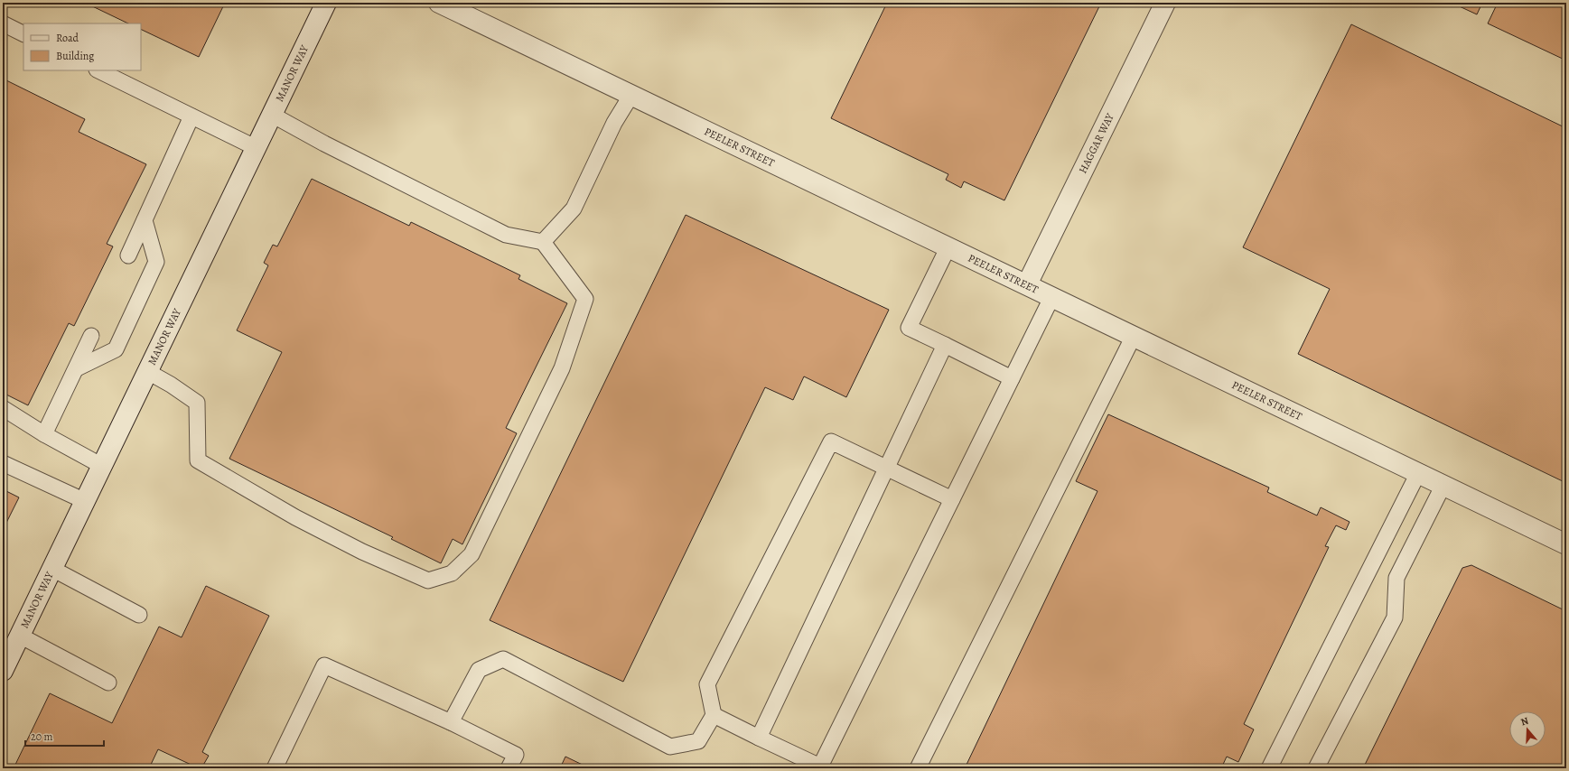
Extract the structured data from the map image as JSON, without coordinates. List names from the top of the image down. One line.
{"streets":{"street":["MANOR WAY","HAGGAR WAY","PEELER STREET"]},"crossings":[["HAGGAR WAY","PEELER STREET"]],"legend":["Road","Building"],"scale_bar":"20 m","north":"top"}
